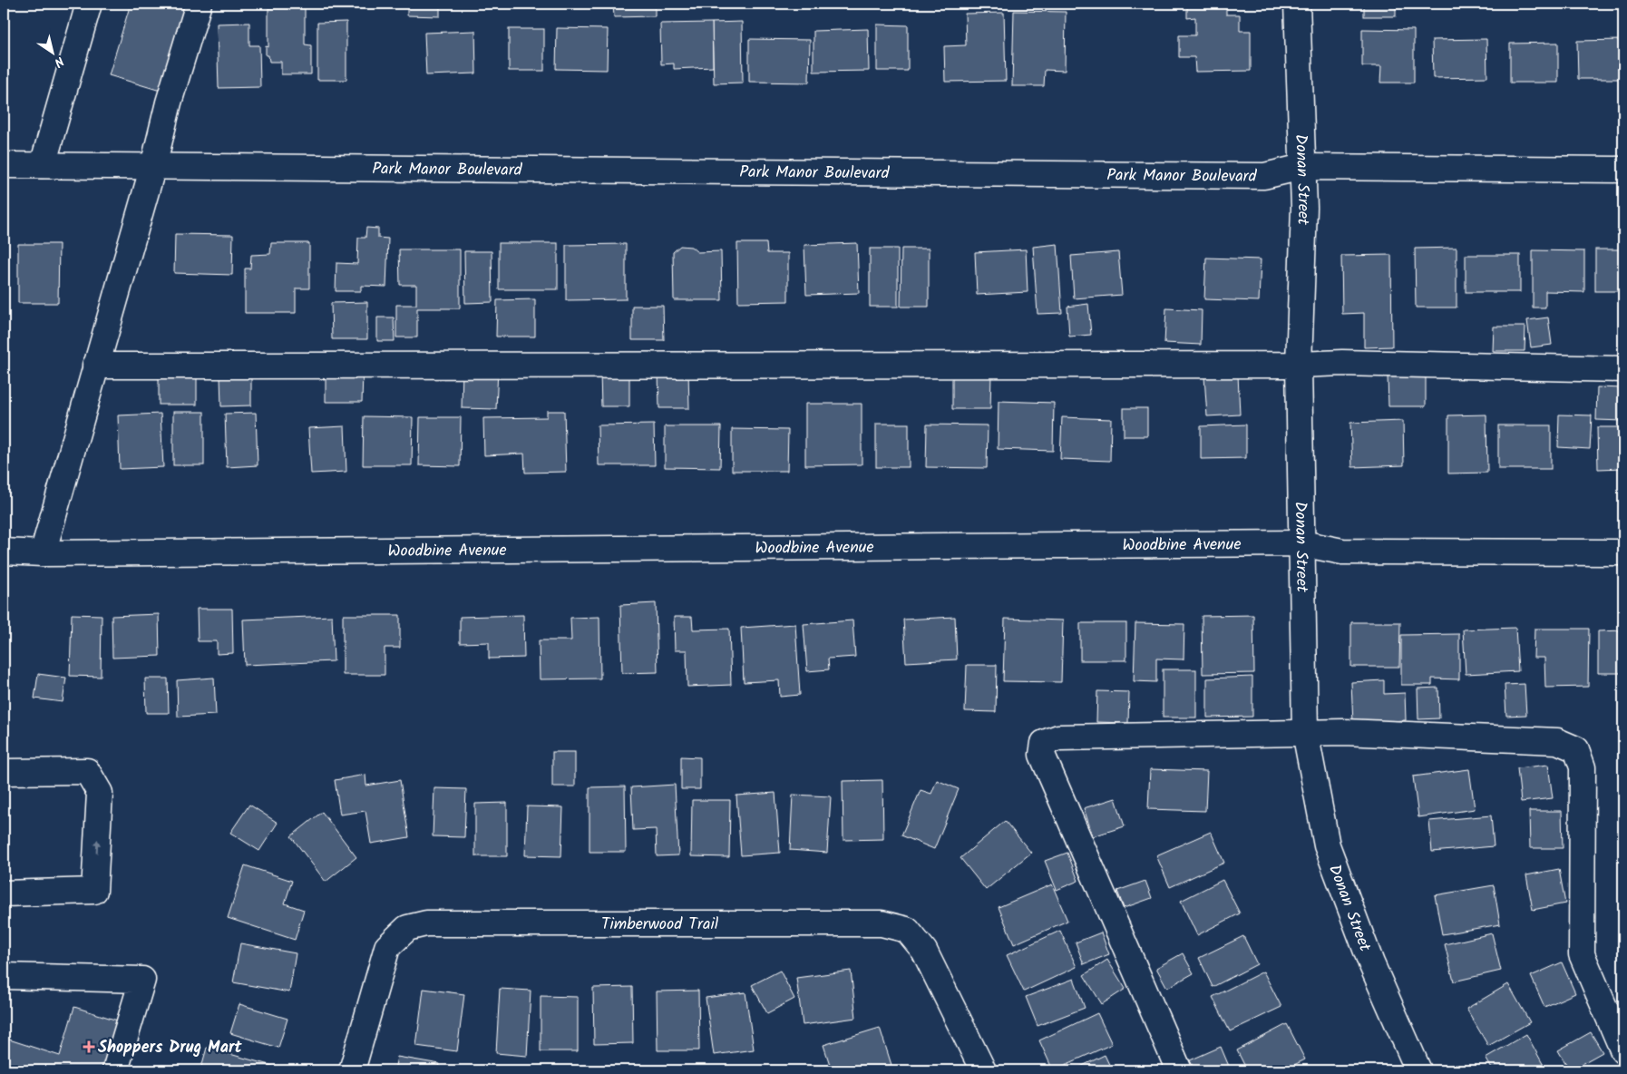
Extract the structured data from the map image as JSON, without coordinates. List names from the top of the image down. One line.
{"streets":{"street":["Park Manor Boulevard","Donan Street","Woodbine Avenue","Timberwood Trail"]},"crossings":[["Park Manor Boulevard","Donan Street"],["Donan Street","Woodbine Avenue"]],"places":{"health":["Shoppers Drug Mart"]},"north":"bottom right"}
